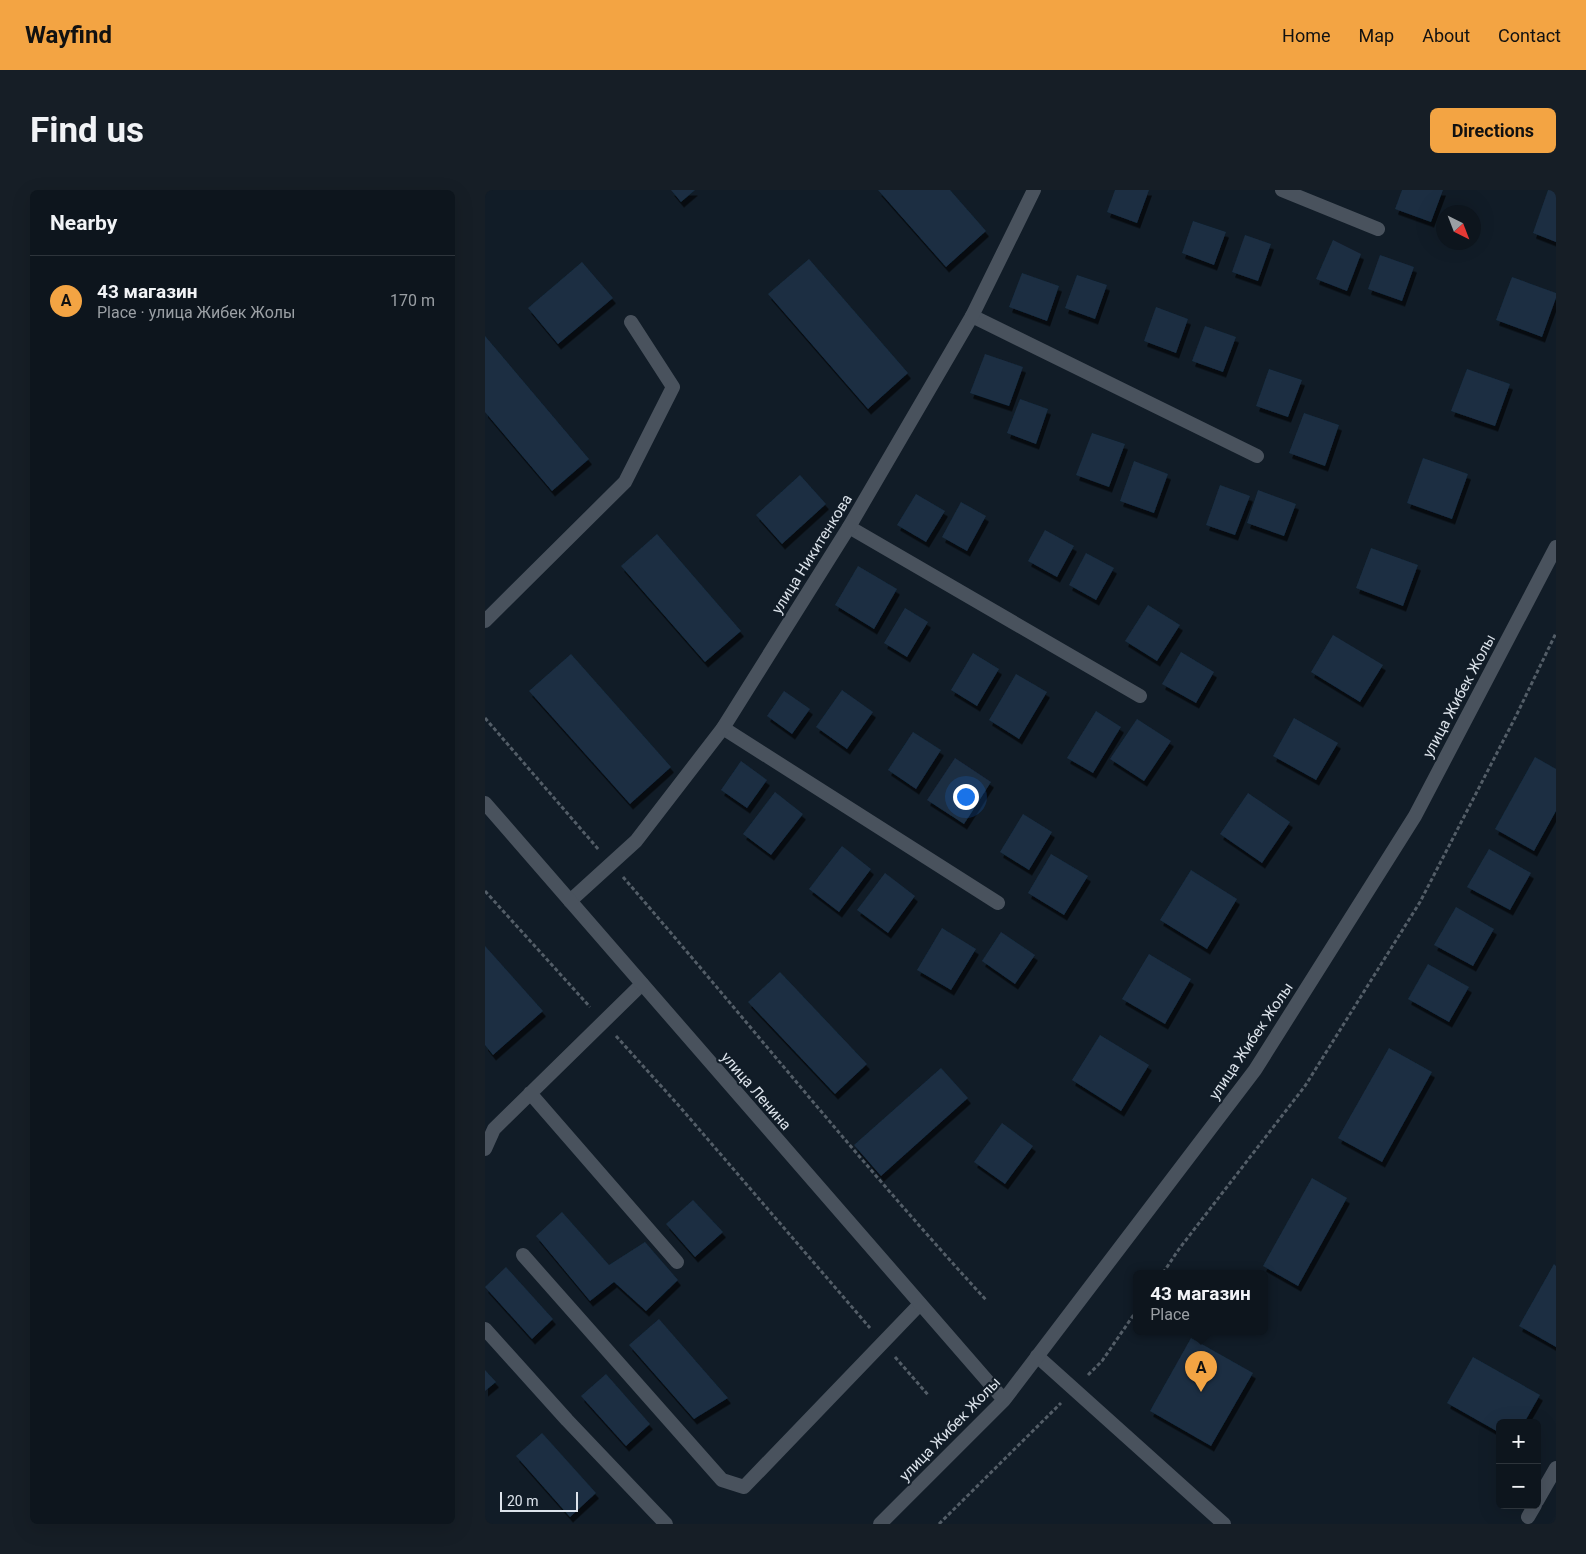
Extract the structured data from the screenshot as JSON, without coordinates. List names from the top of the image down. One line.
{"streets":{"street":["улица Никитенкова","улица Жибек Жолы","улица Ленина"]},"crossings":[["улица Никитенкова","улица Ленина"],["улица Жибек Жолы","улица Ленина"]],"scale_bar":"20 m","north":"bottom right","page":{"header":"Wayfind","nav":["Home","Map","About","Contact"],"buttons":"Directions","title":"Find us","heading":"Nearby","list":[{"mark":"A","name":"43 магазин","note":"Place · улица Жибек Жолы","value":"170 m"}],"popup":["43 магазин","Place"],"pins":"A","map_buttons":["+","−"],"scale":"20 m"}}
